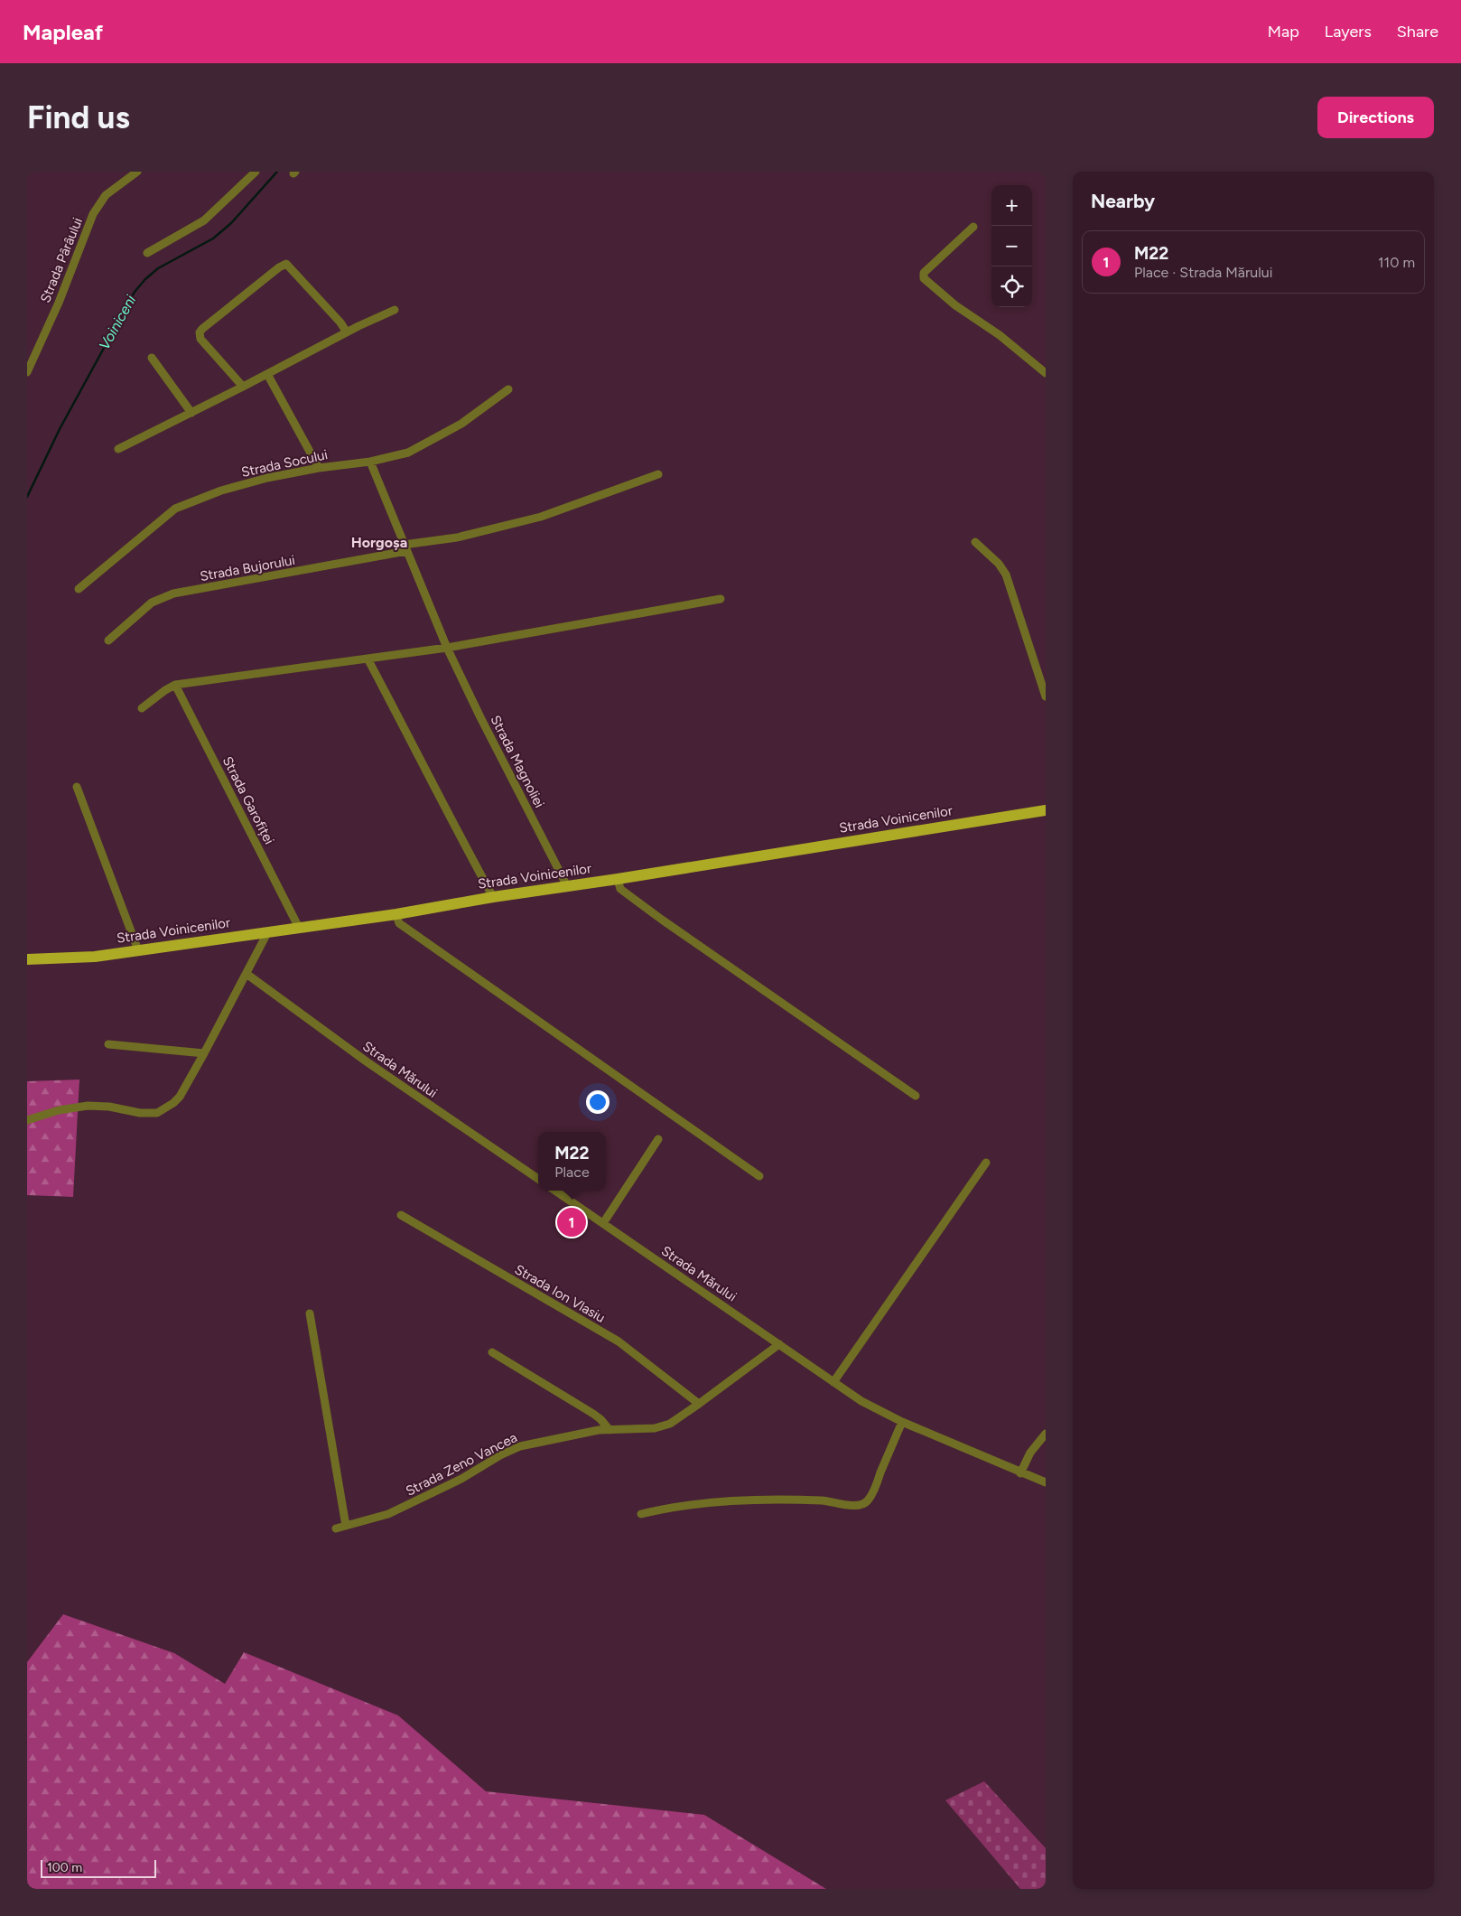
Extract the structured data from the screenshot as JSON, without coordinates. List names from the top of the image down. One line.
{"streets":{"main road":["Strada Voinicenilor"],"street":["Strada Pârâului","Strada Socului","Strada Bujorului","Strada Magnoliei","Strada Garofiței","Strada Mărului","Strada Ion Vlasiu","Strada Zeno Vancea"]},"crossings":[["Strada Socului","Strada Magnoliei"],["Strada Bujorului","Strada Magnoliei"],["Strada Magnoliei","Strada Voinicenilor"],["Strada Garofiței","Strada Voinicenilor"],["Strada Mărului","Strada Zeno Vancea"],["Strada Ion Vlasiu","Strada Zeno Vancea"]],"districts":["Horgoșa"],"water":["Voiniceni"],"scale_bar":"100 m","page":{"header":"Mapleaf","nav":["Map","Layers","Share"],"buttons":"Directions","title":"Find us","heading":"Nearby","map_buttons":["+","−"],"list":[{"mark":"1","name":"M22","note":"Place · Strada Mărului","value":"110 m"}],"popup":["M22","Place"],"pins":"1","scale":"100 m"}}
